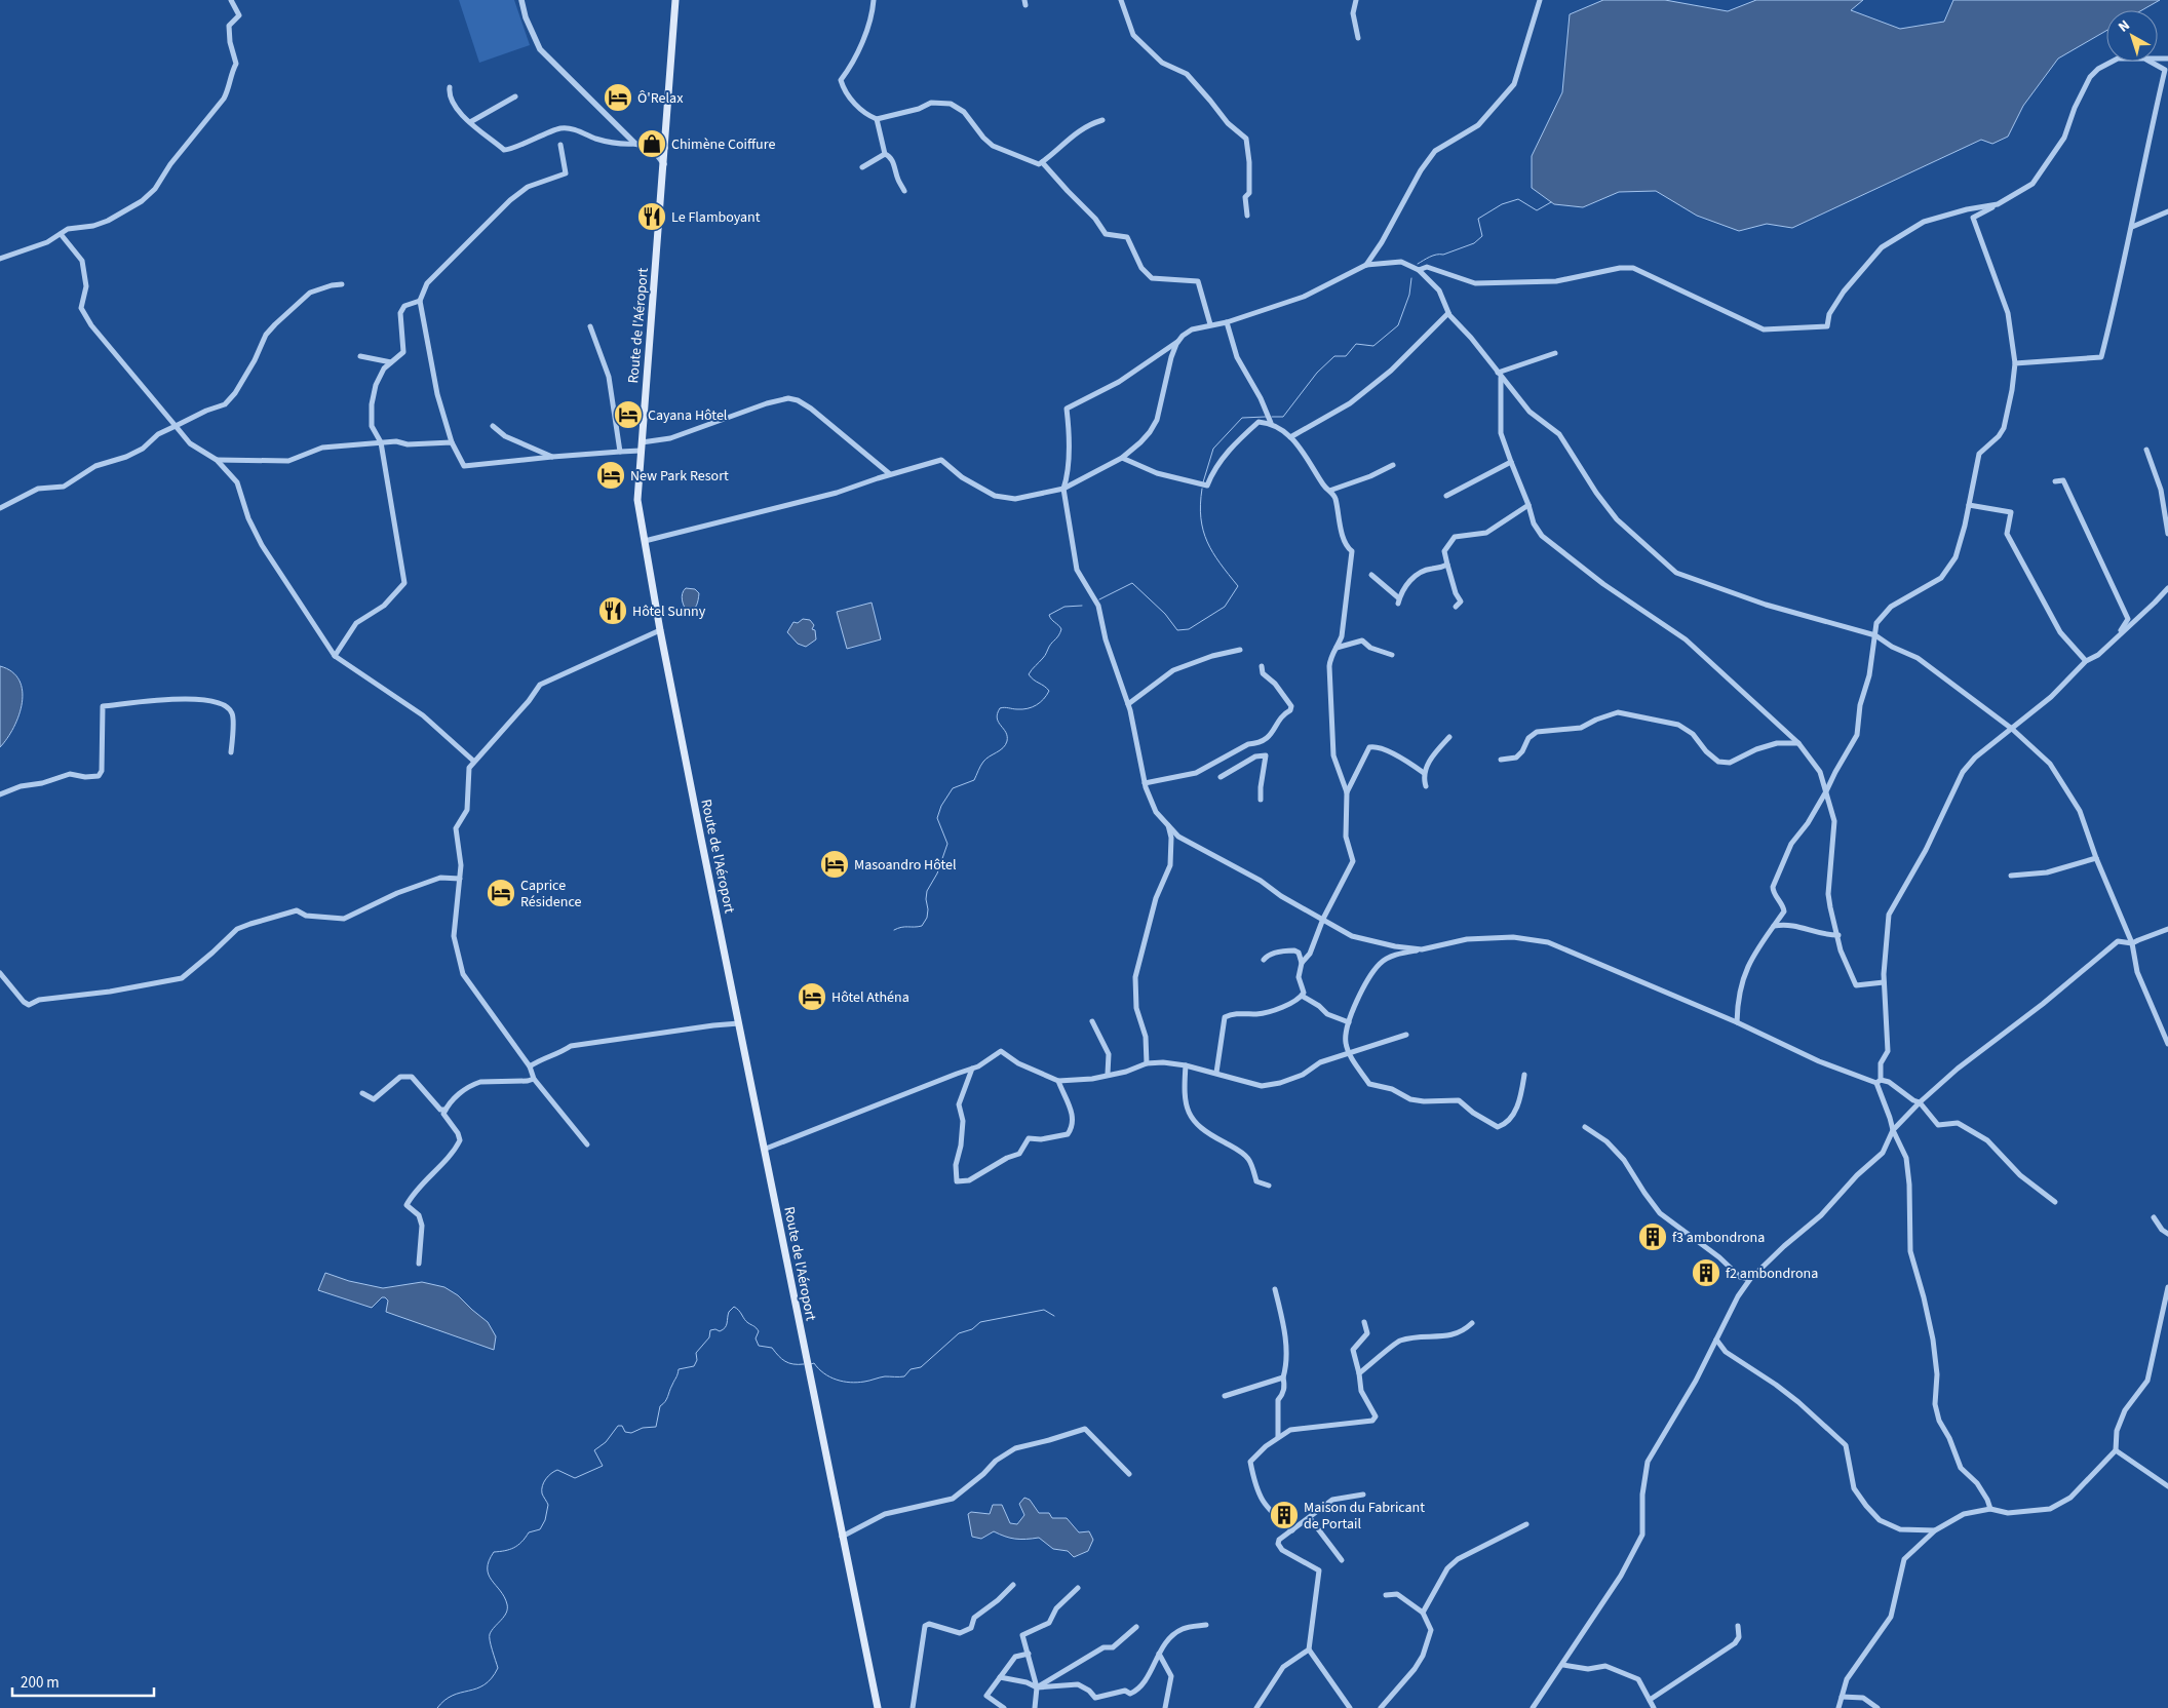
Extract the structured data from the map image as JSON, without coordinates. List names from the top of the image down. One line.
{"streets":{"main road":["Route de l'Aéroport"]},"places":{"hotel":["Ô'Relax","Cayana Hôtel","New Park Resort","Masoandro Hôtel","Caprice Résidence","Hôtel Athéna"],"shop":["Chimène Coiffure"],"restaurant":["Le Flamboyant","Hôtel Sunny"],"building":["f3 ambondrona","f2 ambondrona","Maison du Fabricant de Portail"]},"scale_bar":"200 m","north":"top left"}
